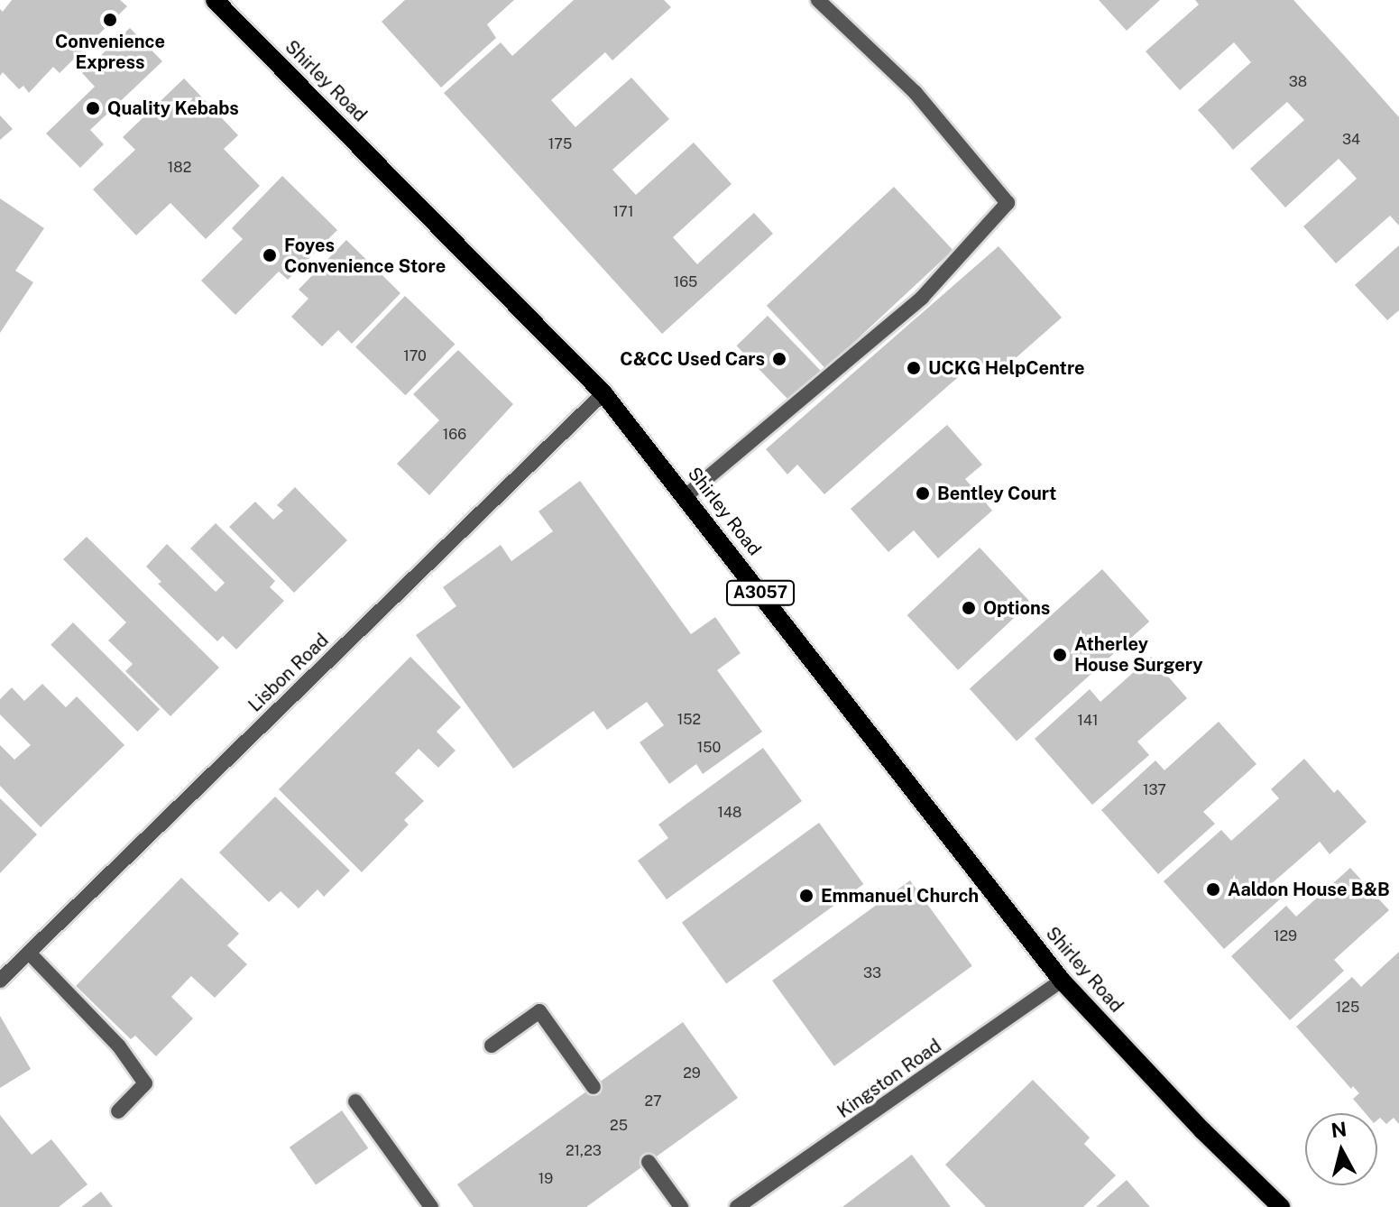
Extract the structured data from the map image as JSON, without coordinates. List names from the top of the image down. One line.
{"streets":{"main road":["Shirley Road","A3057"],"street":["Lisbon Road","Kingston Road"]},"crossings":[["Shirley Road","Lisbon Road"],["Shirley Road","Kingston Road"]],"places":["Convenience Express","Quality Kebabs","Foyes Convenience Store","C&CC Used Cars","UCKG HelpCentre","Bentley Court","Options","Atherley House Surgery","Aaldon House B&B","Emmanuel Church"],"house_numbers":["38","34","175","182","171","165","170","166","152","141","150","137","148","129","33","125","29","27","25","21,23","19"],"north":"top"}
